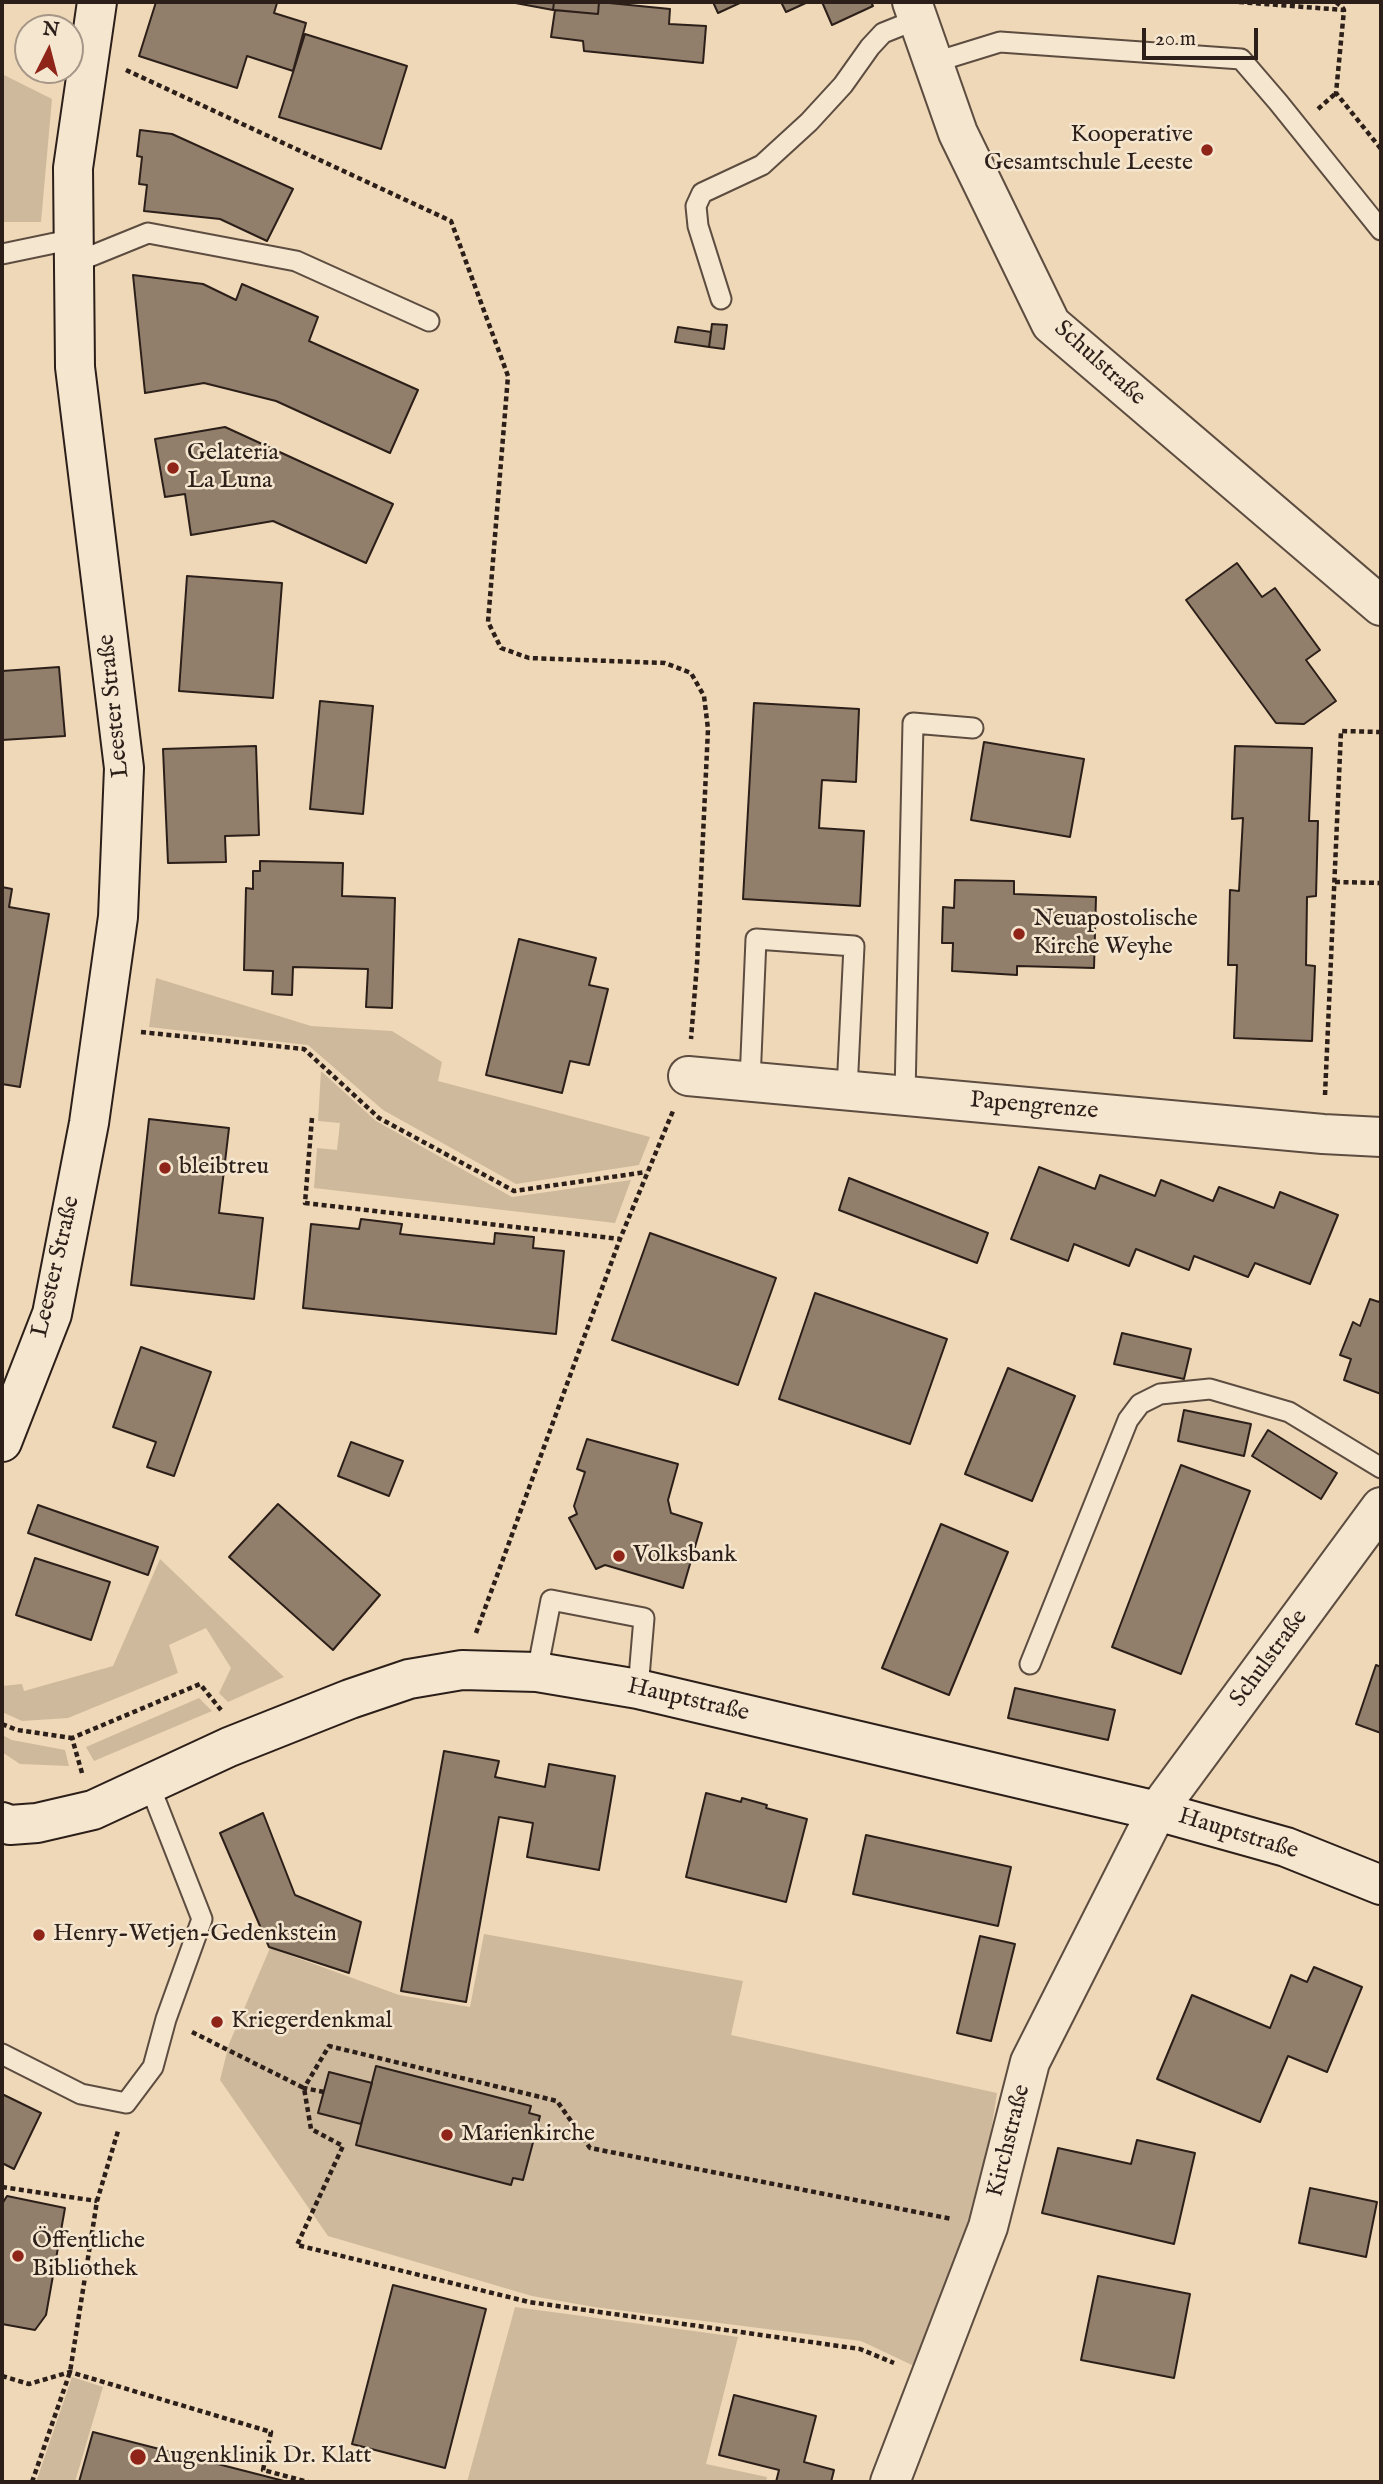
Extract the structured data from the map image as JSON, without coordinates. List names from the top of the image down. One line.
{"streets":{"street":["Schulstraße","Leester Straße","Papengrenze","Hauptstraße","Kirchstraße"]},"crossings":[["Schulstraße","Hauptstraße"],["Schulstraße","Kirchstraße"],["Hauptstraße","Kirchstraße"]],"places":["Kooperative Gesamtschule Leeste","Gelateria La Luna","Neuapostolische Kirche Weyhe","bleibtreu","Volksbank","Henry-Wetjen-Gedenkstein","Kriegerdenkmal","Marienkirche","Öffentliche Bibliothek","Augenklinik Dr. Klatt"],"scale_bar":"20 m","north":"top"}
